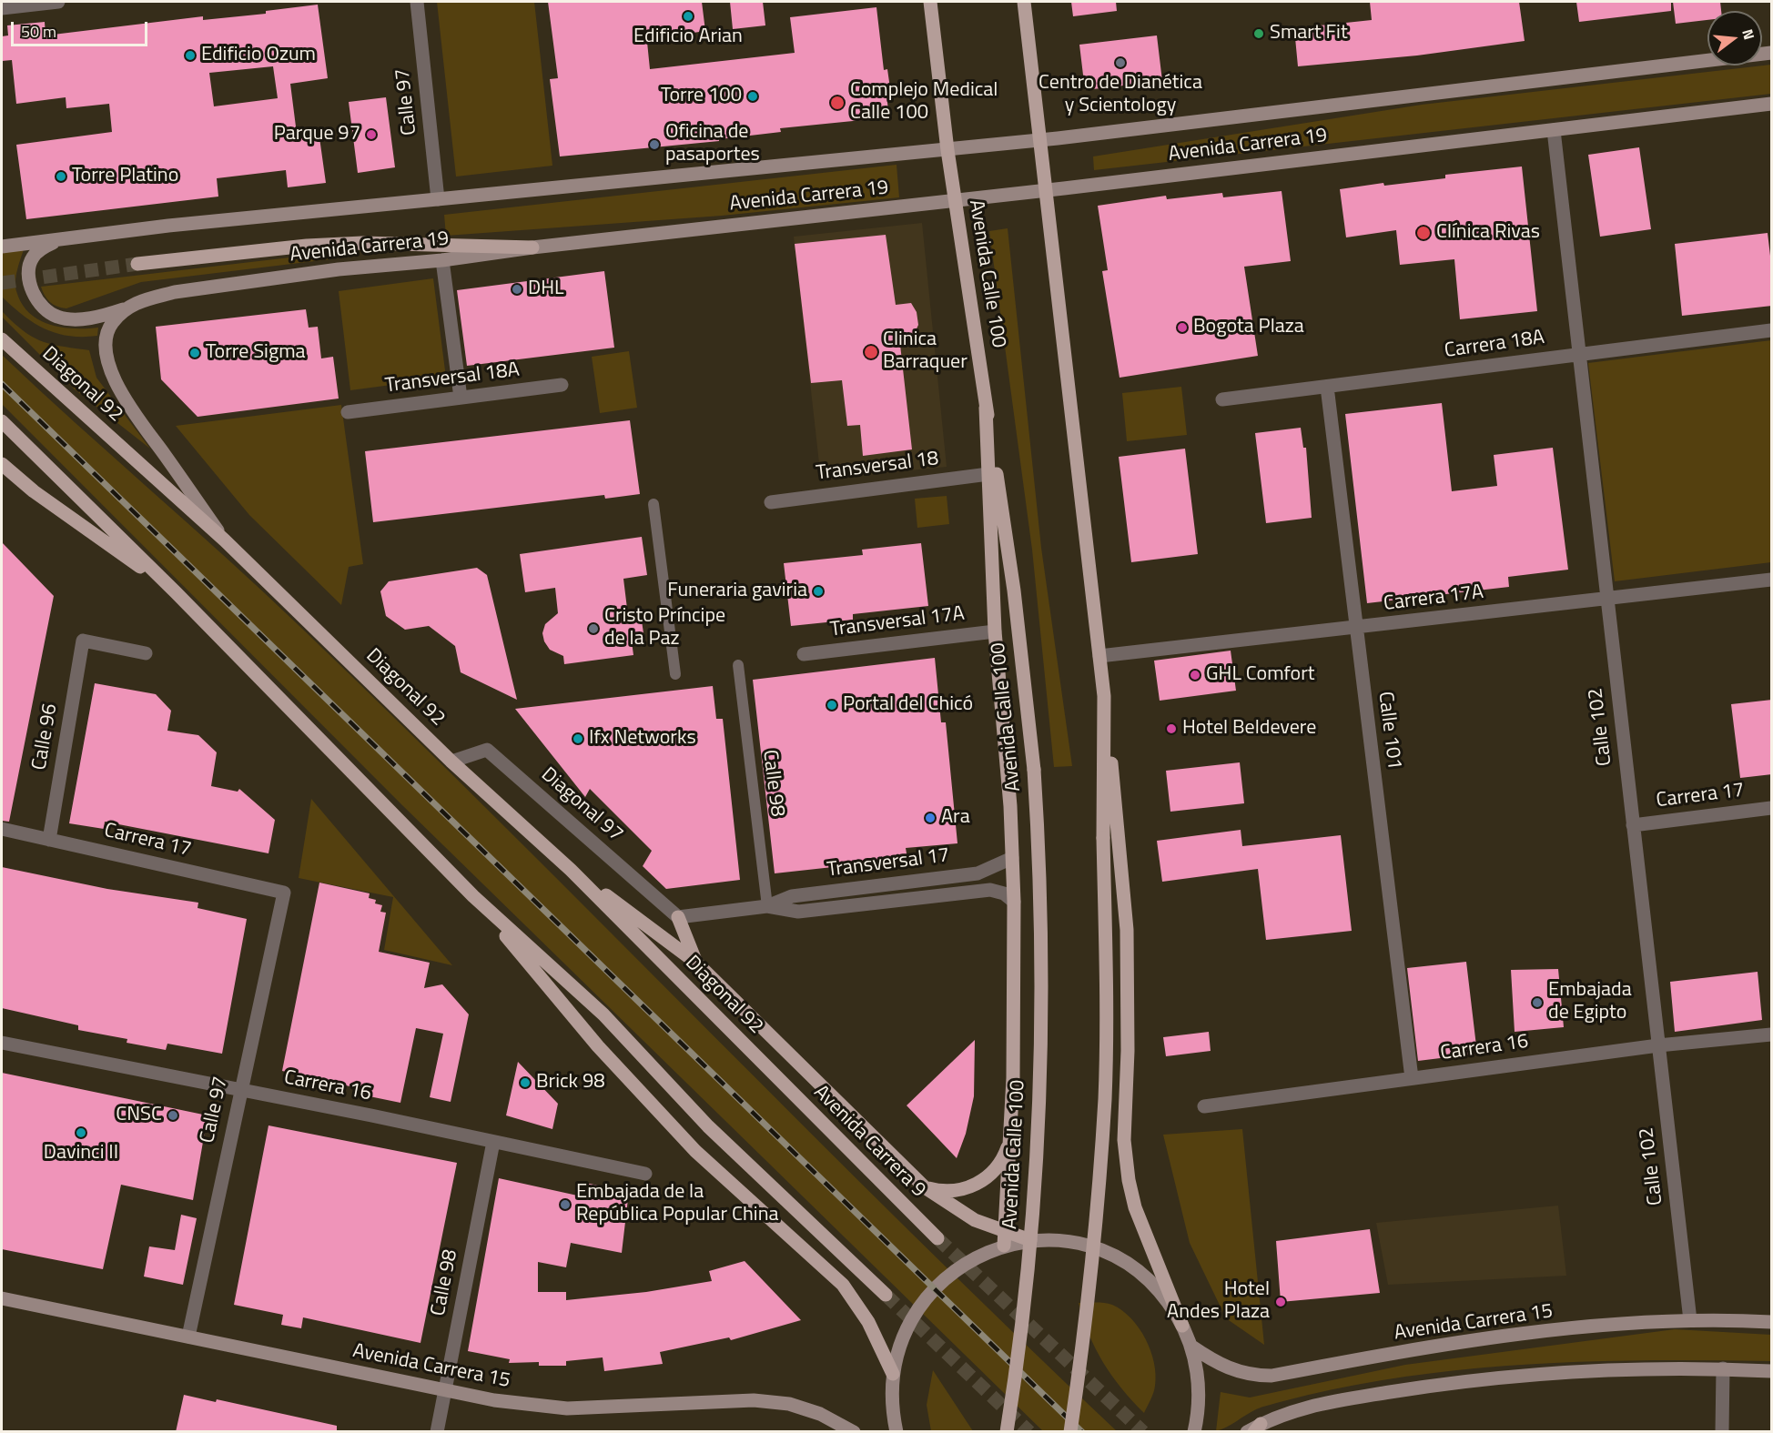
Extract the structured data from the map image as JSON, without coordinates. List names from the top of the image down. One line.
{"streets":{"main road":["Avenida Carrera 19","Avenida Calle 100","Diagonal 92","Avenida Carrera 9","Avenida Carrera 15"],"street":["Calle 97","Carrera 18A","Transversal 18A","Transversal 18","Carrera 17A","Transversal 17A","Calle 102","Calle 101","Calle 96","Calle 98","Carrera 17","Diagonal 97","Transversal 17","Carrera 16"]},"crossings":[["Calle 97","Avenida Carrera 19"],["Calle 97","Carrera 17"],["Calle 97","Carrera 16"],["Calle 97","Avenida Carrera 15"],["Avenida Carrera 19","Avenida Calle 100"],["Avenida Carrera 19","Calle 102"],["Carrera 18A","Calle 102"],["Carrera 18A","Calle 101"],["Diagonal 92","Diagonal 97"],["Diagonal 92","Avenida Carrera 9"],["Carrera 17A","Calle 102"],["Carrera 17A","Calle 101"],["Calle 102","Carrera 17"],["Calle 102","Carrera 16"],["Calle 102","Avenida Carrera 15"],["Calle 101","Carrera 16"],["Calle 96","Carrera 17"],["Calle 98","Transversal 17"],["Calle 98","Carrera 16"],["Calle 98","Avenida Carrera 15"],["Diagonal 97","Transversal 17"]],"places":["Edificio Arian","Smart Fit","Edificio Ozum","Centro de Dianética y Scientology","Torre 100","Complejo Medical Calle 100","Parque 97","Oficina de pasaportes","Torre Platino","Clínica Rivas","DHL","Bogota Plaza","Clinica Barraquer","Torre Sigma","Funeraria gaviria","Cristo Príncipe de la Paz","GHL Comfort","Portal del Chicó","Hotel Beldevere","Ifx Networks","Ara","Embajada de Egipto","Brick 98","CNSC","Davinci II","Embajada de la República Popular China","Hotel Andes Plaza"],"scale_bar":"50 m","north":"right"}
